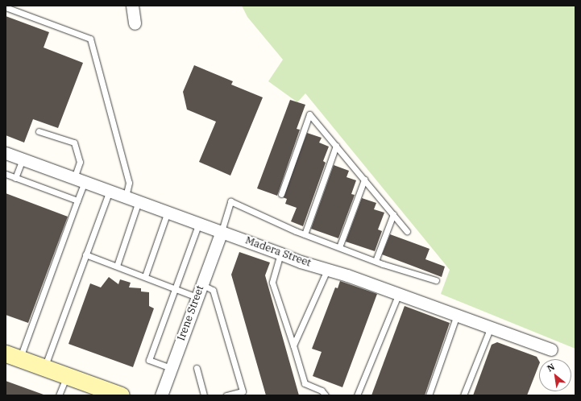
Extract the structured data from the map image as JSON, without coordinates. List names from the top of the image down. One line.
{"streets":{"street":["Madera Street","Irene Street"]},"crossings":[["Madera Street","Irene Street"]],"north":"top left"}
